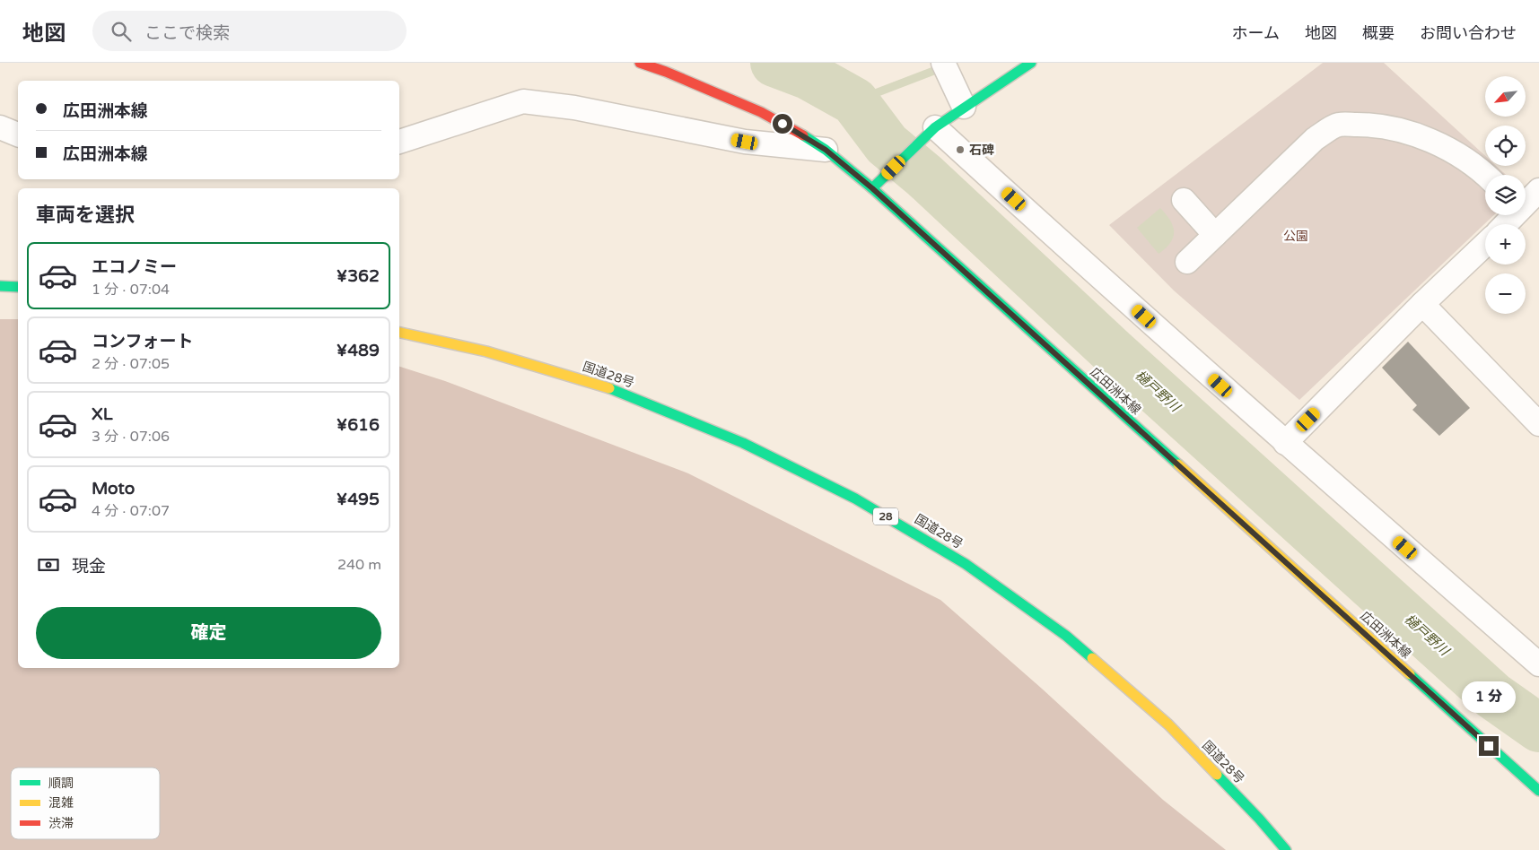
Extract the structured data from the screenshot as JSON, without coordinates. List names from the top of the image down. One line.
{"streets":{"main road":["国道28号","広田洲本線","28"]},"water":["樋戸野川"],"parks":["公園"],"places":["石碑"],"legend":["順調","混雑","渋滞"],"north":"bottom left","page":{"header":"地図","search":"ここで検索","nav":["ホーム","地図","概要","お問い合わせ"],"map_buttons":["+","−"],"banner":["広田洲本線","広田洲本線"],"heading":"車両を選択","list":[{"name":"エコノミー","note":"1 分 · 07:04","value":"¥362"},{"name":"コンフォート","note":"2 分 · 07:05","value":"¥489"},{"name":"XL","note":"3 分 · 07:06","value":"¥616"},{"name":"Moto","note":"4 分 · 07:07","value":"¥495"}],"pay":["現金","240 m"],"buttons":"確定","bubble":"1 分"}}
